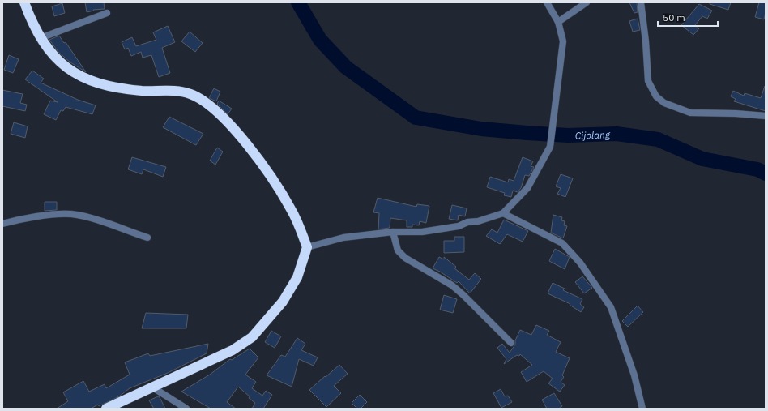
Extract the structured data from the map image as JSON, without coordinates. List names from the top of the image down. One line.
{"water":["Cijolang"],"scale_bar":"50 m"}
